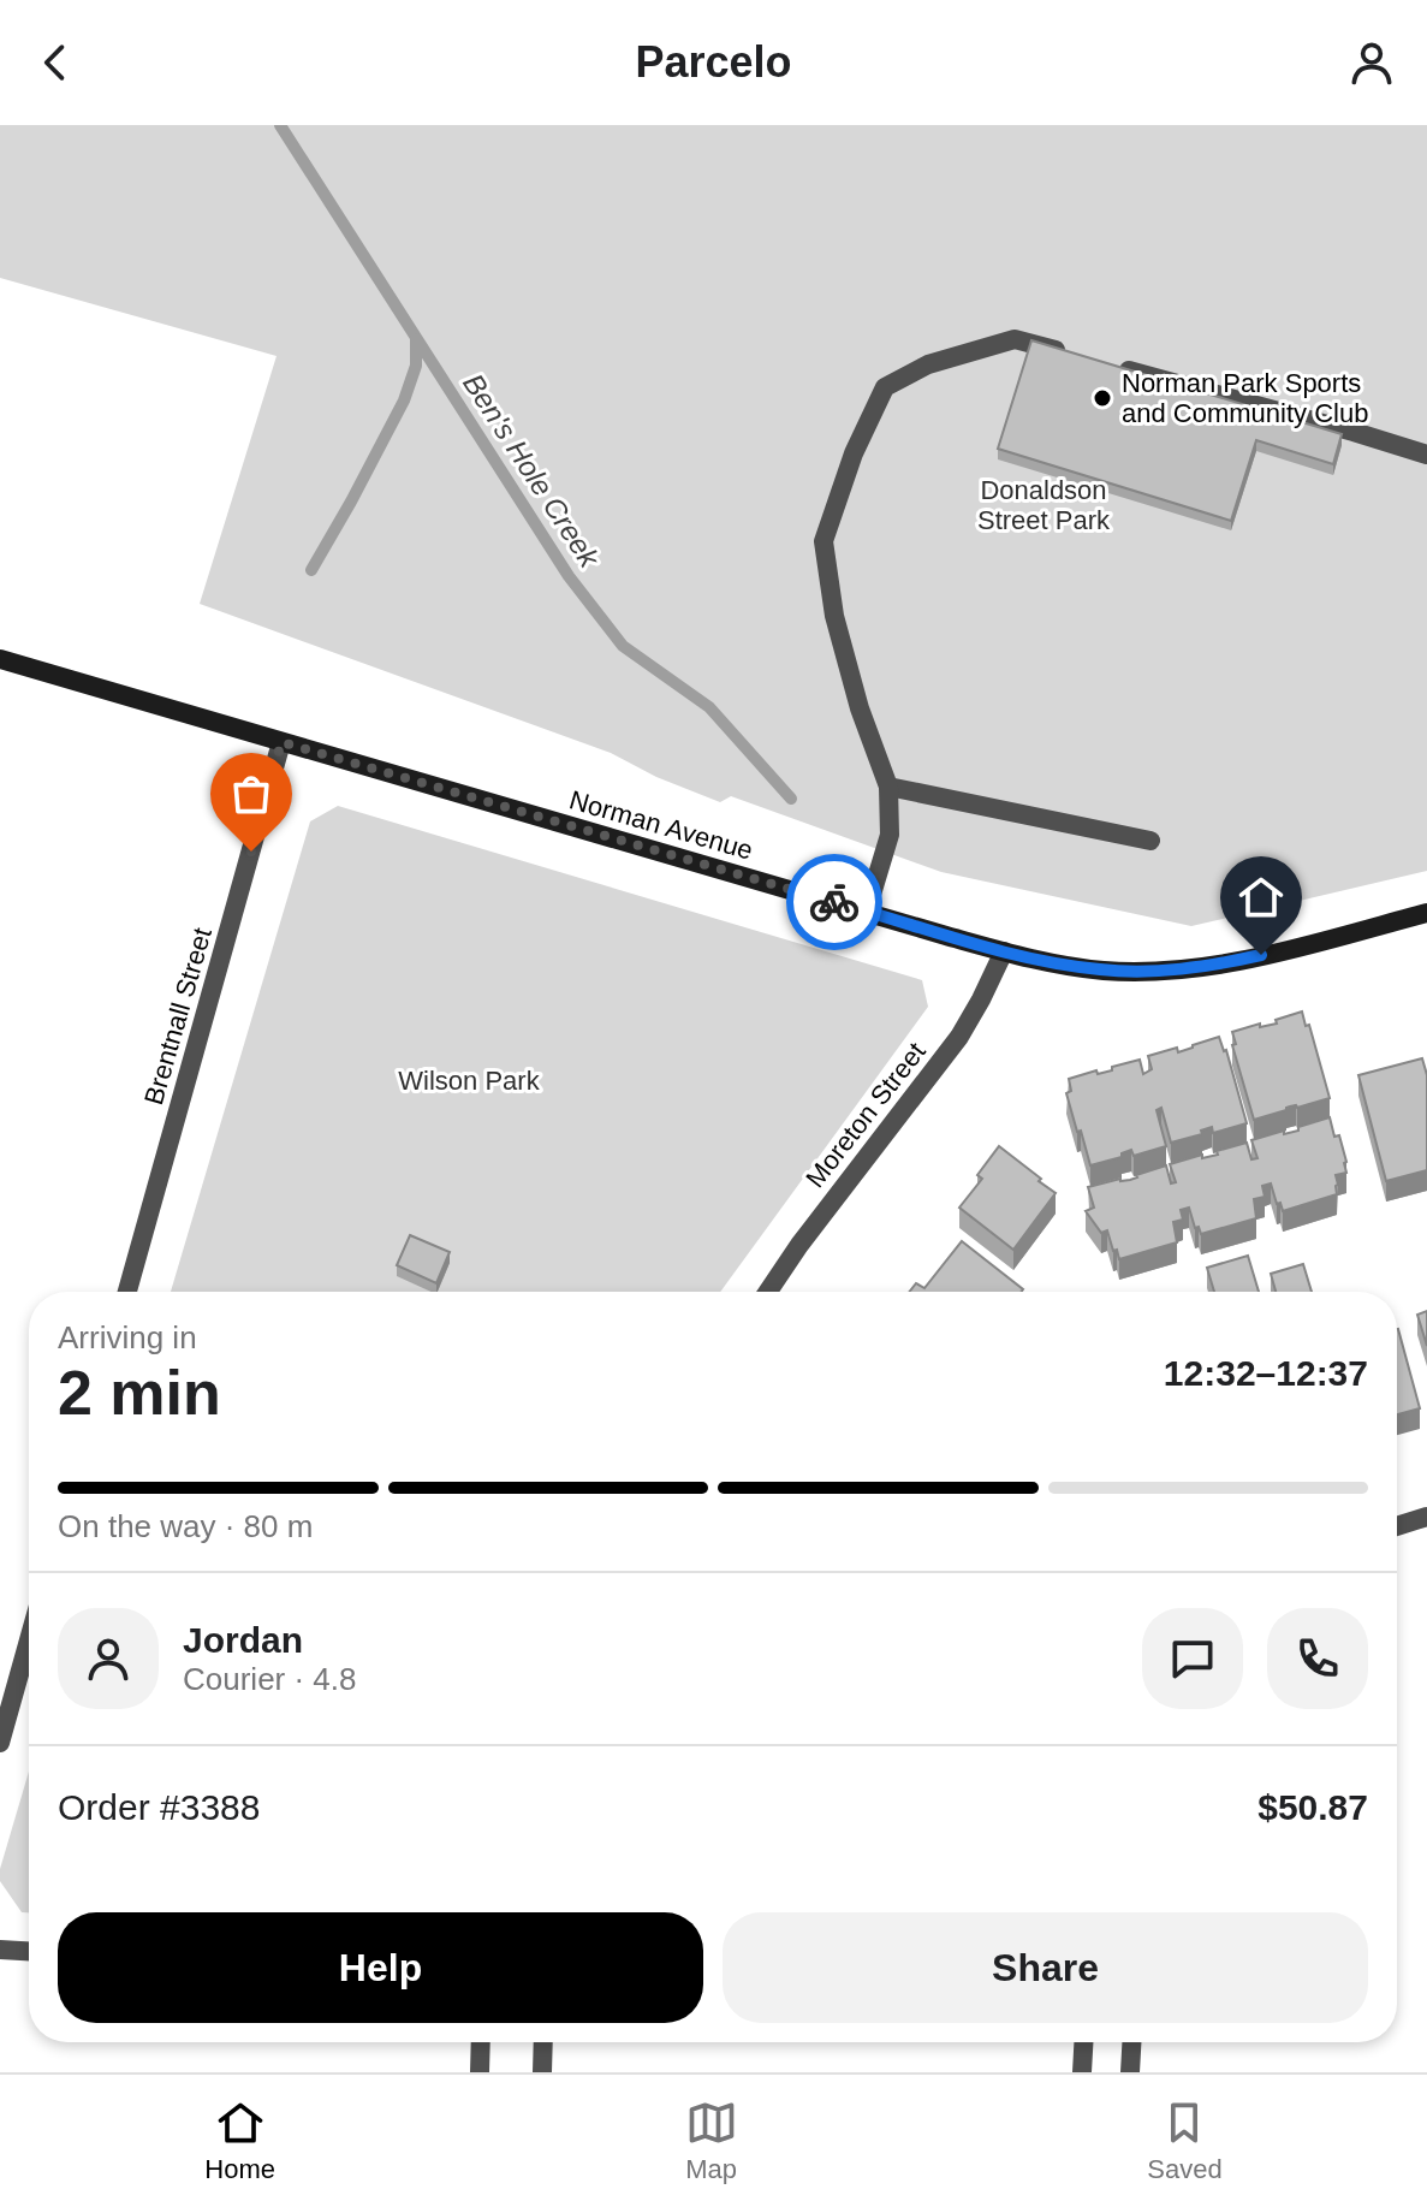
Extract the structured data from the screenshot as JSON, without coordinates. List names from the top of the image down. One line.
{"streets":{"street":["Norman Avenue","Brentnall Street","Moreton Street"]},"crossings":[["Norman Avenue","Brentnall Street"],["Norman Avenue","Moreton Street"]],"water":["Ben's Hole Creek"],"parks":["Donaldson Street Park","Wilson Park"],"places":["Norman Park Sports and Community Club"],"page":{"header":"Parcelo","heading":["2 min","Arriving in","12:32–12:37"],"panel":["Jordan","Courier · 4.8","Order #3388","$50.87"],"bar":"On the way · 80 m","buttons":["Help","Share"],"tabs":["Home","Map","Saved"]}}
